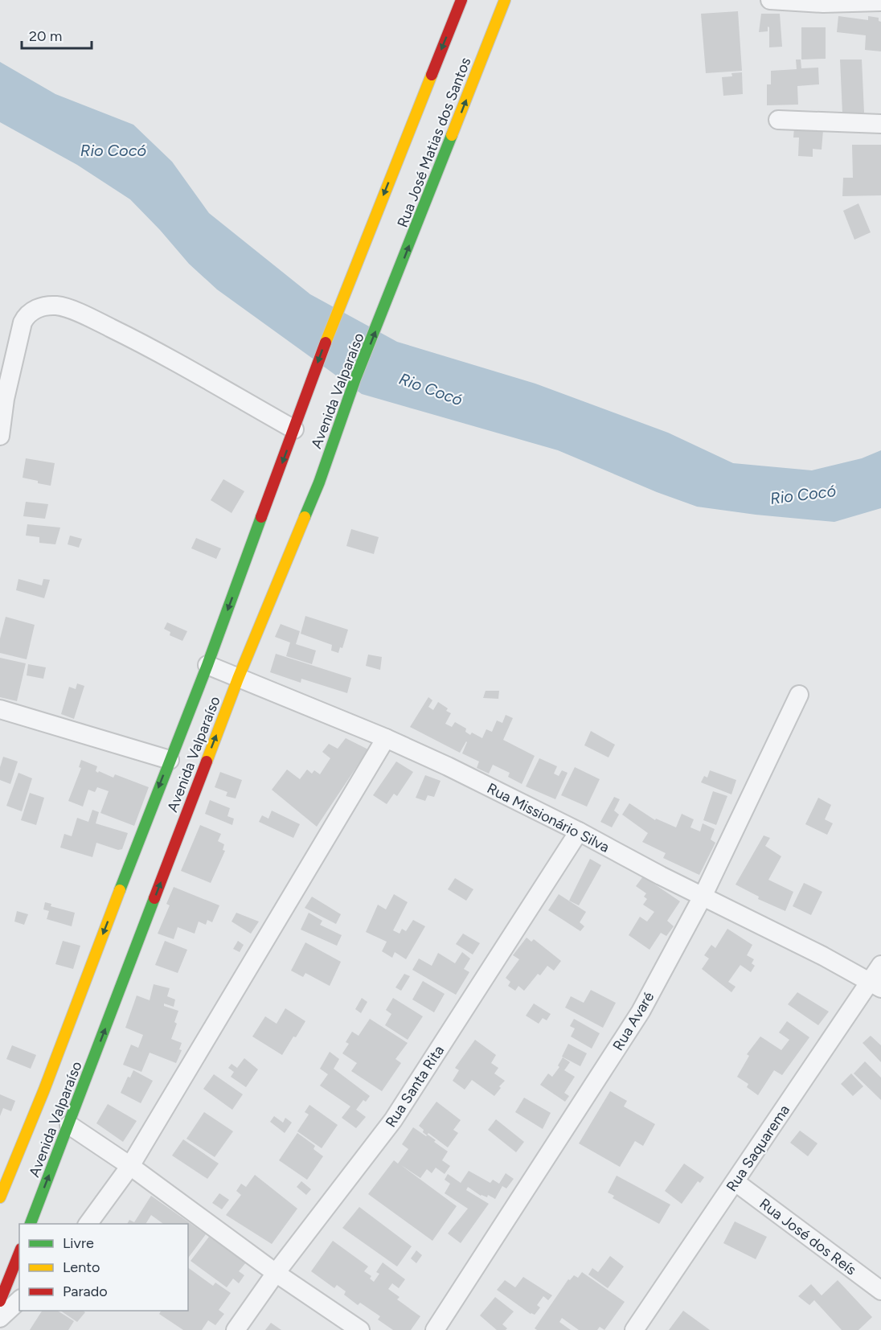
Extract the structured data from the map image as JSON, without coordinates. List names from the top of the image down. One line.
{"streets":{"main road":["Rua José Matias dos Santos","Avenida Valparaíso"],"street":["Rua Missionário Silva","Rua Avaré","Rua Santa Rita","Rua Saquarema","Rua José dos Reís"]},"crossings":[["Rua José Matias dos Santos","Avenida Valparaíso"],["Avenida Valparaíso","Rua Missionário Silva"],["Rua Missionário Silva","Rua Avaré"],["Rua Missionário Silva","Rua Santa Rita"],["Rua Missionário Silva","Rua Saquarema"],["Rua Saquarema","Rua José dos Reís"]],"water":["Rio Cocó"],"legend":["Livre","Lento","Parado"],"scale_bar":"20 m"}
